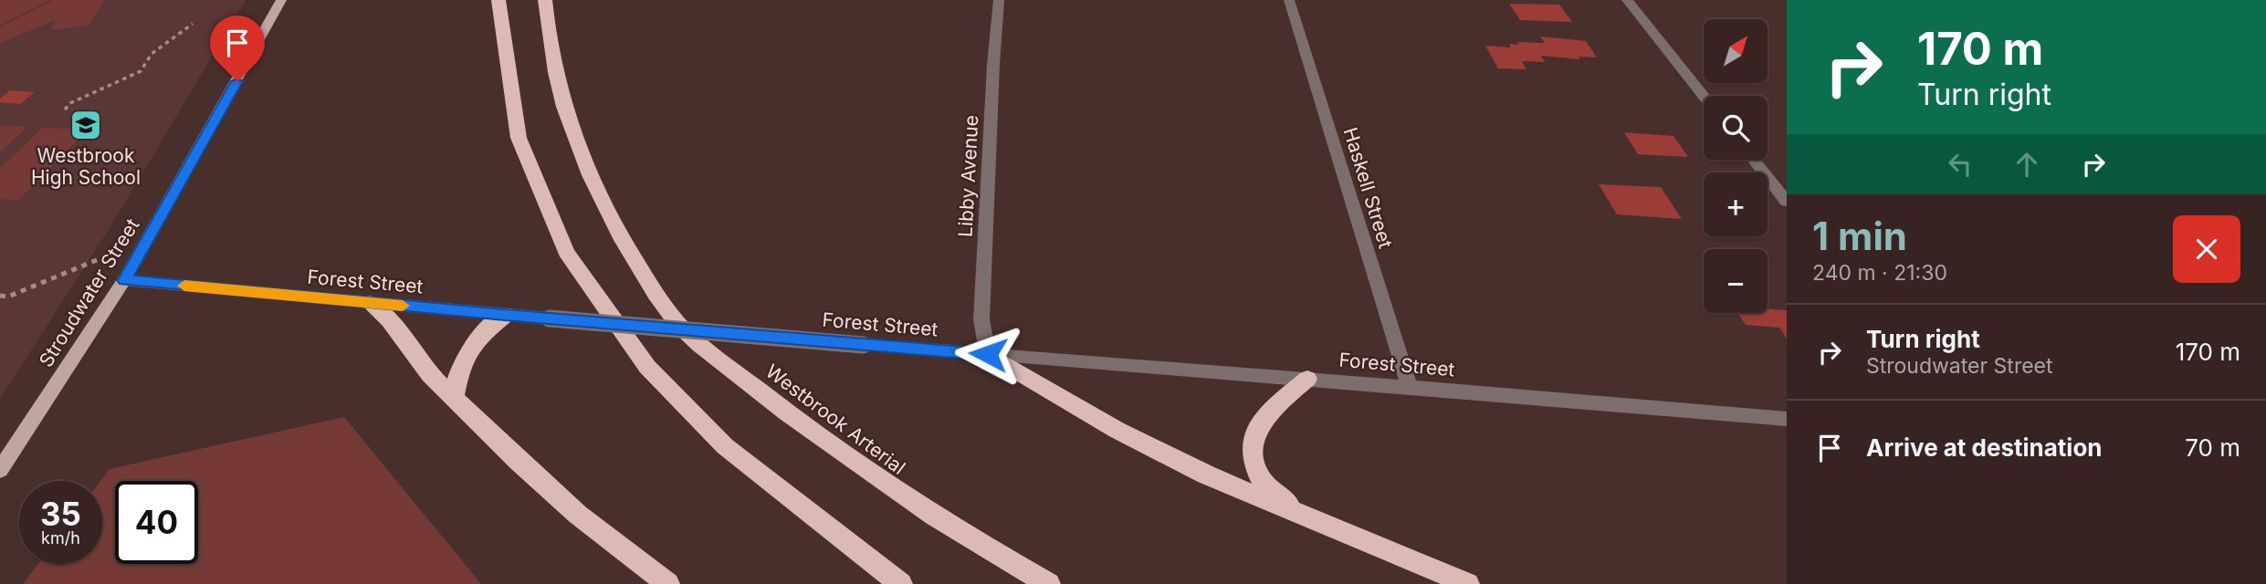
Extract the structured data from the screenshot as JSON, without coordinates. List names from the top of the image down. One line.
{"streets":{"highway":["Westbrook Arterial"],"main road":["Stroudwater Street"],"street":["Libby Avenue","Haskell Street","Forest Street"]},"crossings":[["Libby Avenue","Forest Street"],["Haskell Street","Forest Street"],["Forest Street","Stroudwater Street"]],"places":{"school or university":["Westbrook High School"]},"north":"top right","page":{"turn":["170 m","Turn right"],"map_buttons":["+","−"],"heading":["1 min","240 m · 21:30"],"list":[{"name":"Turn right","note":"Stroudwater Street","value":"170 m"},{"name":"Arrive at destination","value":"70 m"}],"speed":"35 km/h","limit":"40"}}
